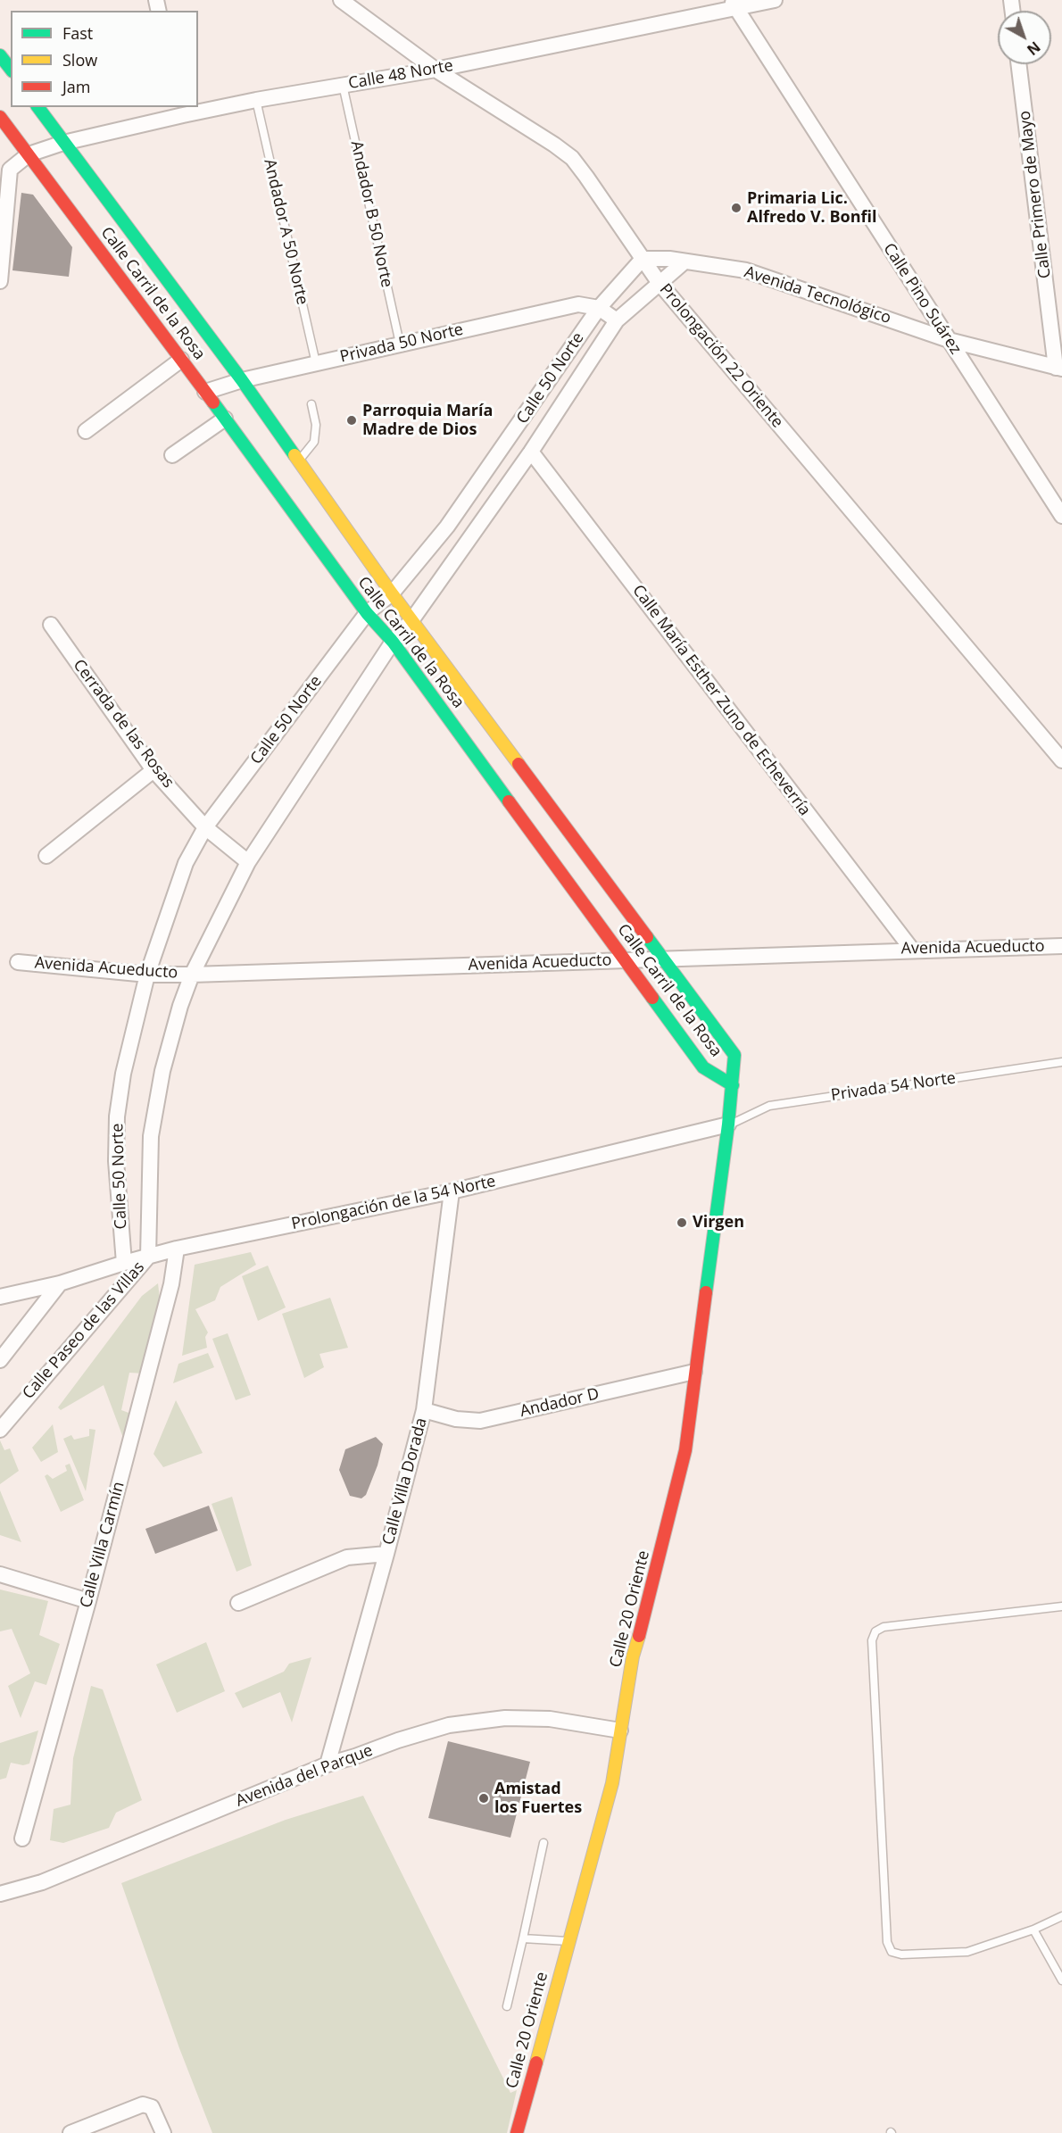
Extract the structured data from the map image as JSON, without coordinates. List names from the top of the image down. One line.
{"streets":{"main road":["Calle Carril de la Rosa","Calle 20 Oriente"],"street":["Calle 48 Norte","Calle Primero de Mayo","Avenida Tecnológico","Calle Pino Suárez","Privada 50 Norte","Prolongación 22 Oriente","Calle 50 Norte","Calle María Esther Zuno de Echeverría","Cerrada de las Rosas","Avenida Acueducto","Prolongación de la 54 Norte","Calle Paseo de las Villas","Andador D","Calle Villa Dorada","Calle Villa Carmín","Avenida del Parque"],"lane":["Andador B 50 Norte","Andador A 50 Norte","Privada 54 Norte"]},"crossings":[["Calle 48 Norte","Andador B 50 Norte"],["Calle 48 Norte","Andador A 50 Norte"],["Calle 48 Norte","Calle Carril de la Rosa"],["Calle 48 Norte","Calle Pino Suárez"],["Calle 48 Norte","Prolongación 22 Oriente"],["Calle Primero de Mayo","Avenida Tecnológico"],["Andador B 50 Norte","Privada 50 Norte"],["Andador A 50 Norte","Privada 50 Norte"],["Calle Carril de la Rosa","Privada 50 Norte"],["Calle Carril de la Rosa","Calle 50 Norte"],["Calle Carril de la Rosa","Avenida Acueducto"],["Calle Carril de la Rosa","Calle 20 Oriente"],["Avenida Tecnológico","Calle Pino Suárez"],["Avenida Tecnológico","Prolongación 22 Oriente"],["Avenida Tecnológico","Calle 50 Norte"],["Privada 50 Norte","Calle 50 Norte"],["Prolongación 22 Oriente","Calle 50 Norte"],["Calle 50 Norte","Calle María Esther Zuno de Echeverría"],["Calle 50 Norte","Cerrada de las Rosas"],["Calle 50 Norte","Avenida Acueducto"],["Calle 50 Norte","Prolongación de la 54 Norte"],["Calle 50 Norte","Calle Paseo de las Villas"],["Calle María Esther Zuno de Echeverría","Avenida Acueducto"],["Privada 54 Norte","Prolongación de la 54 Norte"],["Privada 54 Norte","Calle 20 Oriente"],["Prolongación de la 54 Norte","Calle Paseo de las Villas"],["Prolongación de la 54 Norte","Calle Villa Dorada"],["Prolongación de la 54 Norte","Calle Villa Carmín"],["Prolongación de la 54 Norte","Calle 20 Oriente"],["Andador D","Calle Villa Dorada"],["Andador D","Calle 20 Oriente"],["Calle Villa Dorada","Avenida del Parque"],["Calle 20 Oriente","Avenida del Parque"]],"places":["Primaria Lic. Alfredo V. Bonfil","Parroquia María Madre de Dios","Virgen","Amistad los Fuertes"],"legend":["Fast","Slow","Jam"],"north":"bottom right"}
